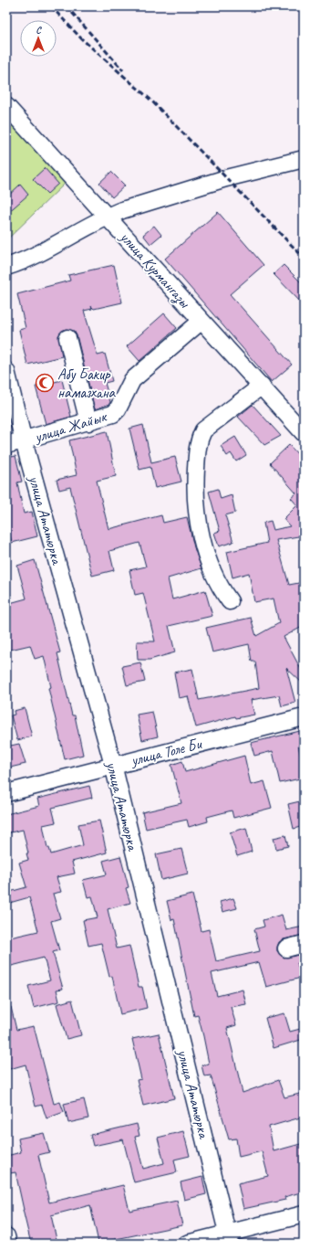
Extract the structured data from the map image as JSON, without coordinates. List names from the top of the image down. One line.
{"streets":{"street":["улица Курмангазы","улица Жайык","улица Ататюрка","улица Толе Би"]},"crossings":[["улица Курмангазы","улица Жайык"],["улица Жайык","улица Ататюрка"],["улица Ататюрка","улица Толе Би"]],"places":{"mosque":["Абу Бакир намазхана"]},"north":"top"}
